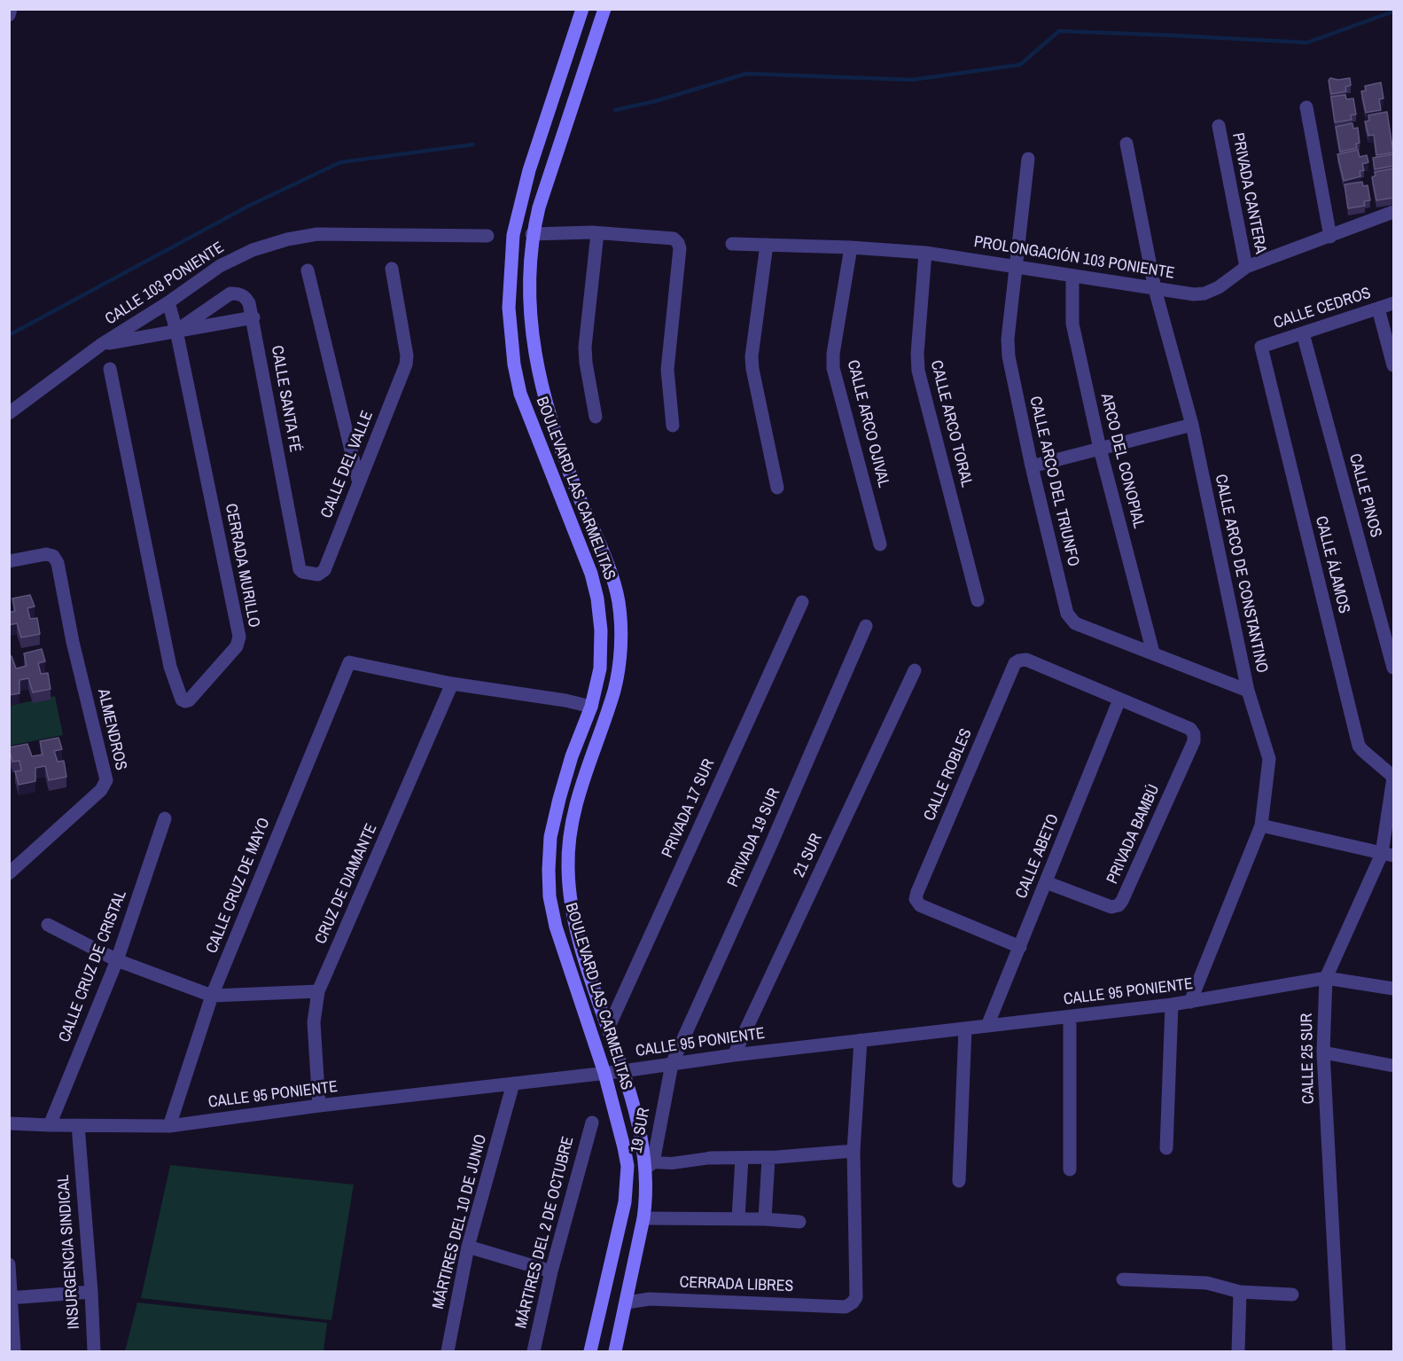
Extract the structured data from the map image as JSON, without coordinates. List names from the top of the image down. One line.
{"streets":{"main road":["BOULEVARD LAS CARMELITAS"],"street":["PRIVADA CANTERA","PROLONGACIÓN 103 PONIENTE","CALLE 103 PONIENTE","CALLE CEDROS","CALLE SANTA FÉ","CALLE ARCO OJIVAL","CALLE ARCO TORAL","ARCO DEL CONOPIAL","CALLE DEL VALLE","CALLE ARCO DEL TRIUNFO","CALLE PINOS","CALLE ÁLAMOS","CERRADA MURILLO","CALLE ARCO DE CONSTANTINO","ALMENDROS","CALLE ROBLES","PRIVADA 17 SUR","PRIVADA BAMBÚ","PRIVADA 19 SUR","21 SUR","CALLE ABETO","CRUZ DE DIAMANTE","CALLE CRUZ DE MAYO","CALLE CRUZ DE CRISTAL","CALLE 95 PONIENTE","CALLE 25 SUR","19 SUR","MÁRTIRES DEL 10 DE JUNIO","MÁRTIRES DEL 2 DE OCTUBRE","INSURGENCIA SINDICAL","CERRADA LIBRES"]},"crossings":[["PRIVADA CANTERA","PROLONGACIÓN 103 PONIENTE"],["PROLONGACIÓN 103 PONIENTE","CALLE ARCO OJIVAL"],["PROLONGACIÓN 103 PONIENTE","CALLE ARCO TORAL"],["PROLONGACIÓN 103 PONIENTE","ARCO DEL CONOPIAL"],["PROLONGACIÓN 103 PONIENTE","CALLE ARCO DEL TRIUNFO"],["PROLONGACIÓN 103 PONIENTE","CALLE ARCO DE CONSTANTINO"],["CALLE 103 PONIENTE","CERRADA MURILLO"],["CALLE CEDROS","CALLE PINOS"],["CALLE CEDROS","CALLE ÁLAMOS"],["CALLE SANTA FÉ","CALLE DEL VALLE"],["CALLE SANTA FÉ","CERRADA MURILLO"],["ARCO DEL CONOPIAL","CALLE ARCO DEL TRIUNFO"],["CALLE ARCO DEL TRIUNFO","CALLE ARCO DE CONSTANTINO"],["BOULEVARD LAS CARMELITAS","PRIVADA 17 SUR"],["BOULEVARD LAS CARMELITAS","CALLE 95 PONIENTE"],["BOULEVARD LAS CARMELITAS","19 SUR"],["BOULEVARD LAS CARMELITAS","CERRADA LIBRES"],["CALLE ÁLAMOS","CALLE 25 SUR"],["CALLE ARCO DE CONSTANTINO","CALLE 95 PONIENTE"],["CALLE ROBLES","PRIVADA BAMBÚ"],["CALLE ROBLES","CALLE ABETO"],["PRIVADA BAMBÚ","CALLE ABETO"],["PRIVADA 19 SUR","CALLE 95 PONIENTE"],["PRIVADA 19 SUR","19 SUR"],["21 SUR","CALLE 95 PONIENTE"],["CALLE ABETO","CALLE 95 PONIENTE"],["CRUZ DE DIAMANTE","CALLE CRUZ DE MAYO"],["CRUZ DE DIAMANTE","CALLE 95 PONIENTE"],["CALLE CRUZ DE MAYO","CALLE 95 PONIENTE"],["CALLE CRUZ DE CRISTAL","CALLE 95 PONIENTE"],["CALLE 95 PONIENTE","CALLE 25 SUR"],["CALLE 95 PONIENTE","19 SUR"],["CALLE 95 PONIENTE","MÁRTIRES DEL 10 DE JUNIO"],["CALLE 95 PONIENTE","INSURGENCIA SINDICAL"]]}
